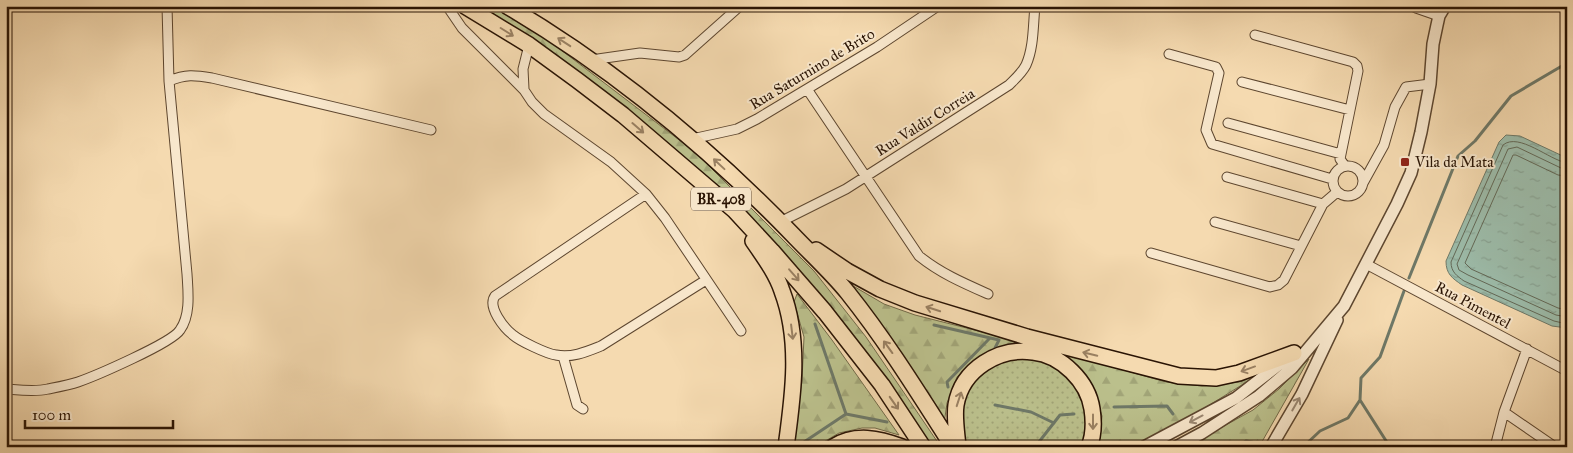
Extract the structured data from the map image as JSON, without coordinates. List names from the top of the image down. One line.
{"streets":{"highway":["BR-408"],"street":["Rua Saturnino de Brito","Rua Valdir Correia","Rua Pimentel"]},"crossings":[["Rua Saturnino de Brito","BR-408"],["Rua Valdir Correia","BR-408"]],"places":{"transit":["Vila da Mata"]},"scale_bar":"100 m"}
